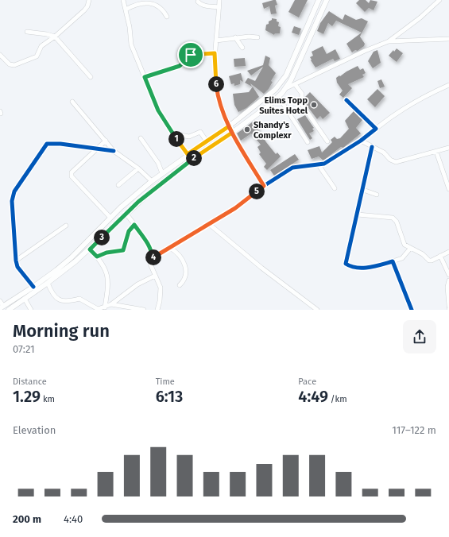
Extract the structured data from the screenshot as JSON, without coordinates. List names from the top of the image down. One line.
{"places":["Elims Topp Suites Hotel","Shandy's Complexr"],"page":{"pins":["6","1","2","5","3","4"],"heading":["Morning run","07:21"],"stats":[["Distance","1.29 km"],["Time","6:13"],["Pace","4:49 /km"]],"chart":["Elevation","117–122 m"],"list":[{"name":"200 m","note":"4:40"}]}}
